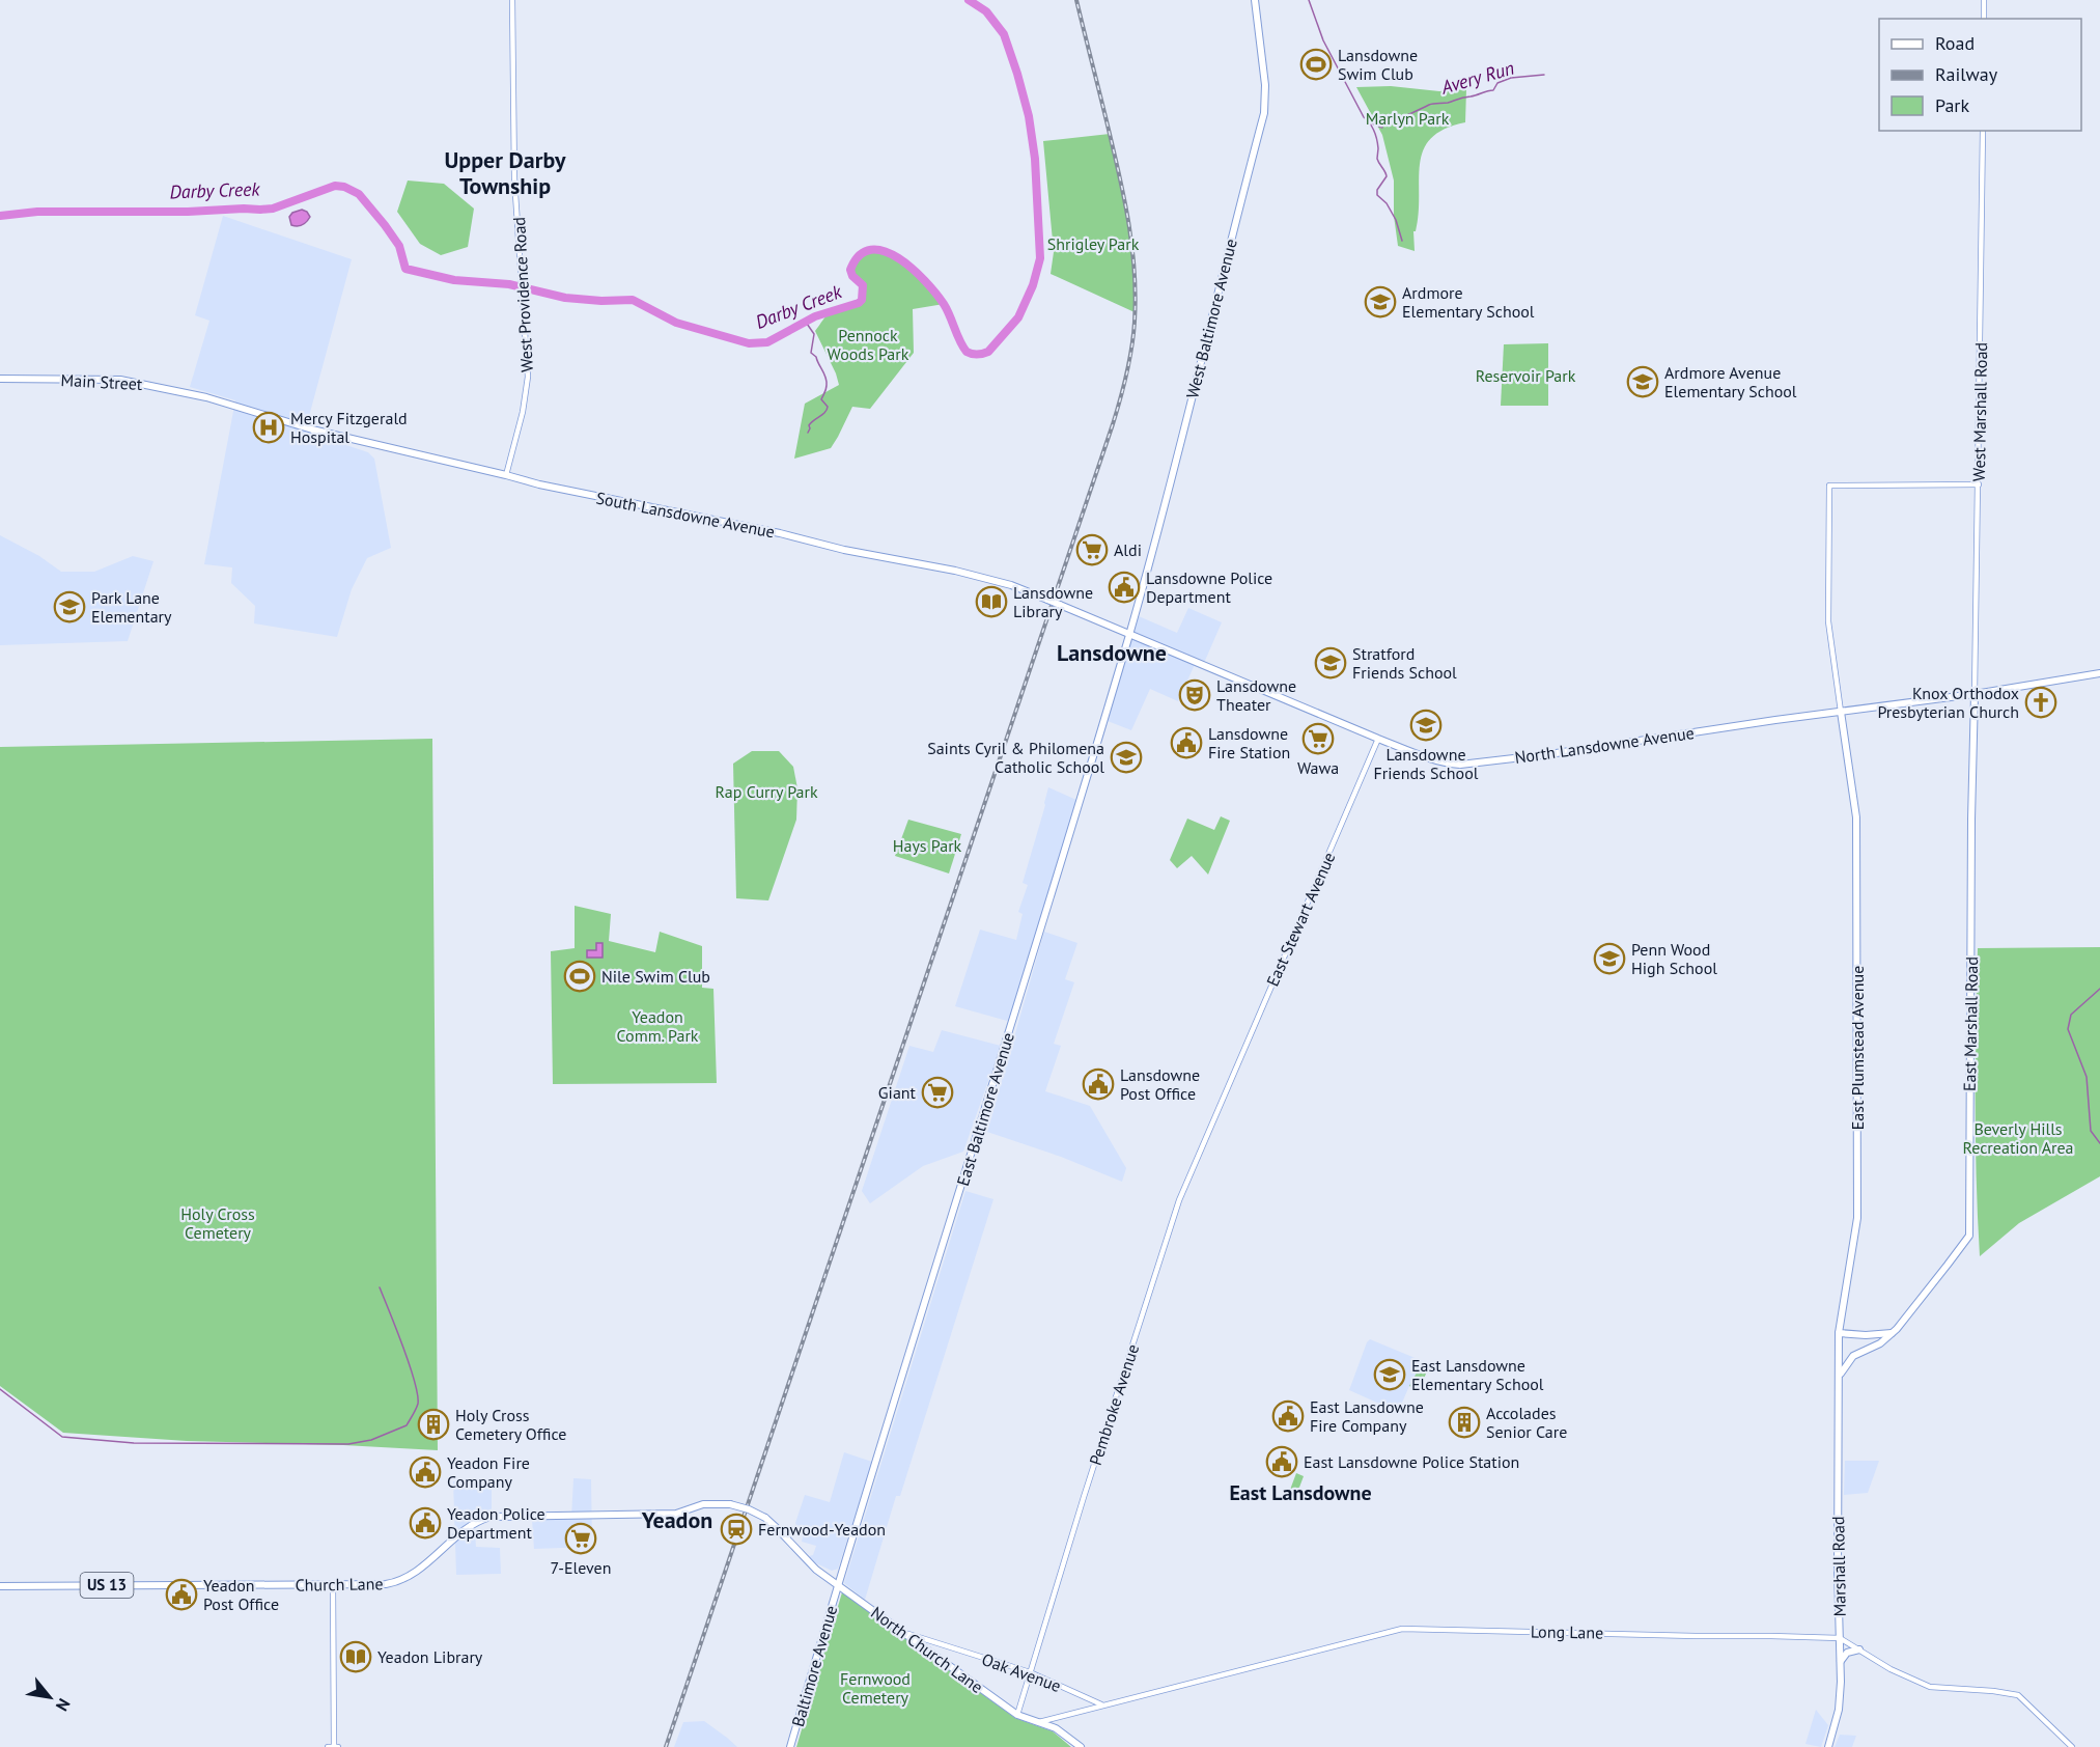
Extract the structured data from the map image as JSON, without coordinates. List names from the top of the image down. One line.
{"streets":{"main road":["West Baltimore Avenue","Main Street","South Lansdowne Avenue","North Lansdowne Avenue","East Marshall Road","East Plumstead Avenue","East Baltimore Avenue","Marshall Road","Church Lane","US 13","North Church Lane","Baltimore Avenue"],"street":["West Providence Road","West Marshall Road","East Stewart Avenue","Pembroke Avenue","Long Lane","Oak Avenue"]},"crossings":[["West Providence Road","South Lansdowne Avenue"],["West Baltimore Avenue","South Lansdowne Avenue"],["West Baltimore Avenue","North Lansdowne Avenue"],["West Baltimore Avenue","East Baltimore Avenue"],["Main Street","South Lansdowne Avenue"],["West Marshall Road","North Lansdowne Avenue"],["West Marshall Road","East Marshall Road"],["South Lansdowne Avenue","North Lansdowne Avenue"],["South Lansdowne Avenue","East Baltimore Avenue"],["North Lansdowne Avenue","East Stewart Avenue"],["North Lansdowne Avenue","East Marshall Road"],["North Lansdowne Avenue","East Plumstead Avenue"],["North Lansdowne Avenue","East Baltimore Avenue"],["East Stewart Avenue","Pembroke Avenue"],["East Marshall Road","East Plumstead Avenue"],["East Marshall Road","Marshall Road"],["East Plumstead Avenue","Marshall Road"],["East Baltimore Avenue","Church Lane"],["East Baltimore Avenue","North Church Lane"],["East Baltimore Avenue","Baltimore Avenue"],["Pembroke Avenue","North Church Lane"],["Pembroke Avenue","Oak Avenue"],["Marshall Road","Long Lane"],["Church Lane","North Church Lane"],["Church Lane","Baltimore Avenue"],["Long Lane","Oak Avenue"],["North Church Lane","Baltimore Avenue"],["North Church Lane","Oak Avenue"]],"districts":["Upper Darby Township","Lansdowne","East Lansdowne","Yeadon"],"water":["Avery Run","Darby Creek"],"parks":["Marlyn Park","Shrigley Park","Pennock Woods Park","Reservoir Park","Rap Curry Park","Hays Park","Yeadon Comm. Park","Beverly Hills Recreation Area","Holy Cross Cemetery","Fernwood Cemetery"],"places":{"sports":["Lansdowne Swim Club","Nile Swim Club"],"school or university":["Ardmore Elementary School","Ardmore Avenue Elementary School","Park Lane Elementary","Stratford Friends School","Lansdowne Friends School","Saints Cyril & Philomena Catholic School","Penn Wood High School","East Lansdowne Elementary School"],"hospital":["Mercy Fitzgerald Hospital"],"supermarket":["Aldi","Wawa","Giant","7-Eleven"],"public building":["Lansdowne Police Department","Lansdowne Fire Station","Lansdowne Post Office","East Lansdowne Fire Company","East Lansdowne Police Station","Yeadon Fire Company","Yeadon Police Department","Yeadon Post Office"],"library":["Lansdowne Library","Yeadon Library"],"theatre":["Lansdowne Theater"],"church":["Knox Orthodox Presbyterian Church"],"building":["Accolades Senior Care","Holy Cross Cemetery Office"],"station":["Fernwood-Yeadon"]},"legend":["Road","Railway","Park"],"north":"bottom right"}
